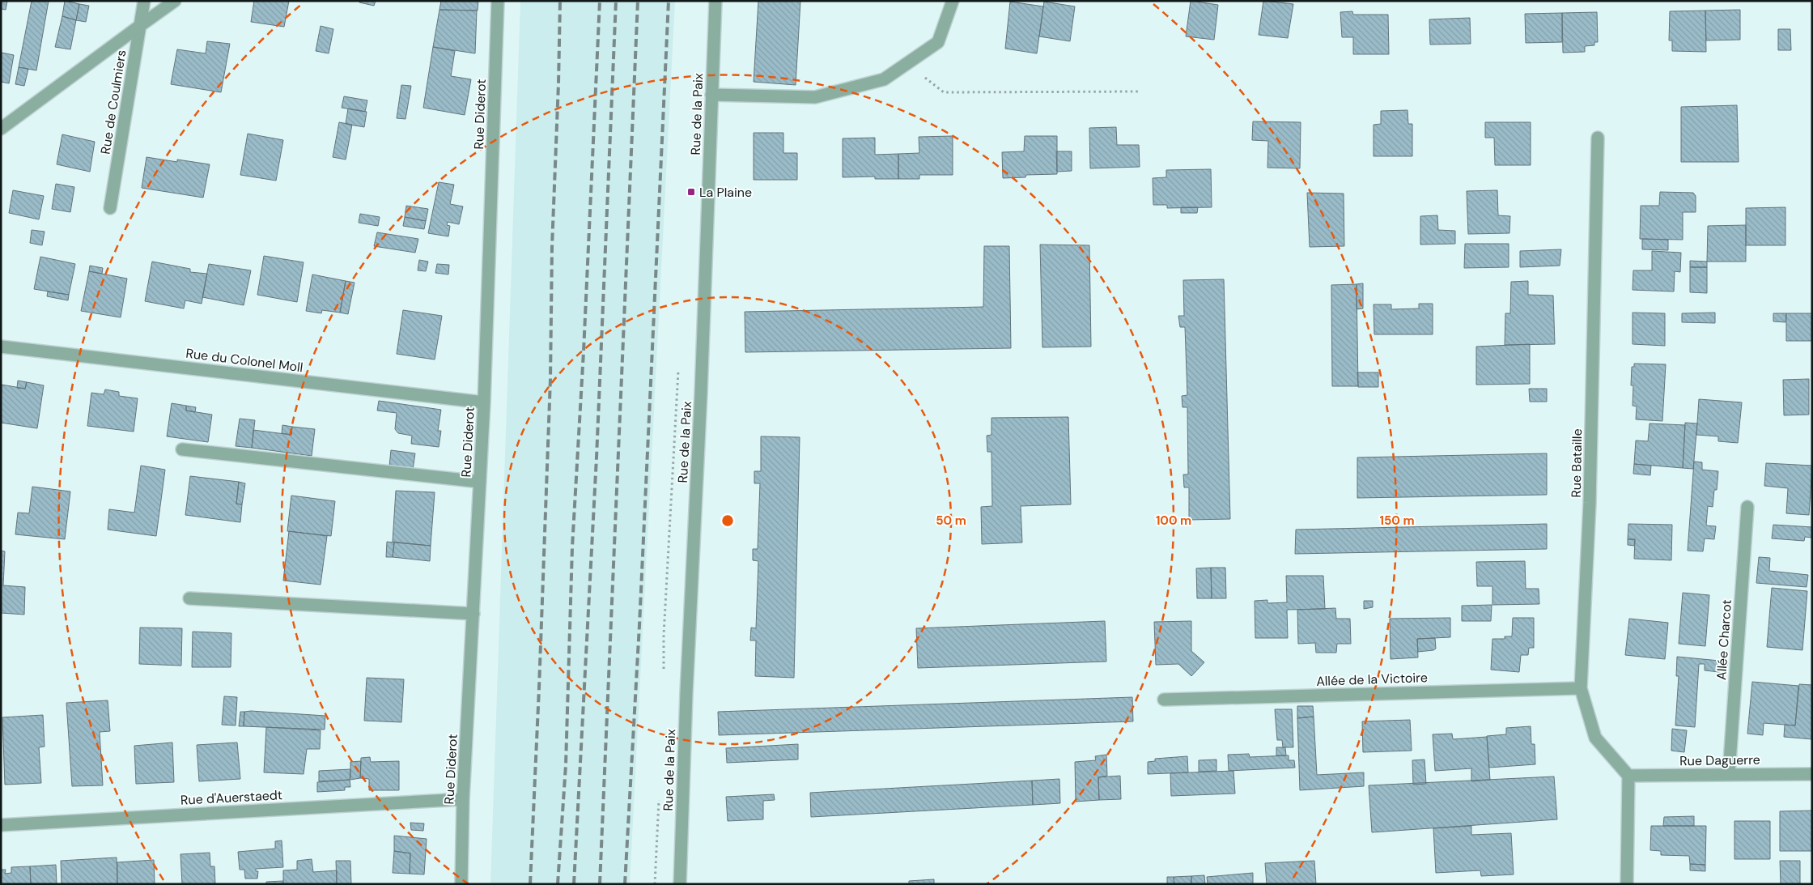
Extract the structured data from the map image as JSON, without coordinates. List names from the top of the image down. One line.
{"streets":{"street":["Rue de Coulmiers","Rue Diderot","Rue de la Paix","Rue du Colonel Moll","Rue Bataille","Allée Charcot","Allée de la Victoire","Rue Daguerre","Rue d'Auerstaedt"]},"crossings":[["Rue Diderot","Rue du Colonel Moll"],["Rue Diderot","Rue d'Auerstaedt"],["Rue Bataille","Allée de la Victoire"],["Rue Bataille","Rue Daguerre"],["Allée Charcot","Rue Daguerre"]],"places":{"transit":["La Plaine"]},"rings":["50 m","100 m","150 m"]}
